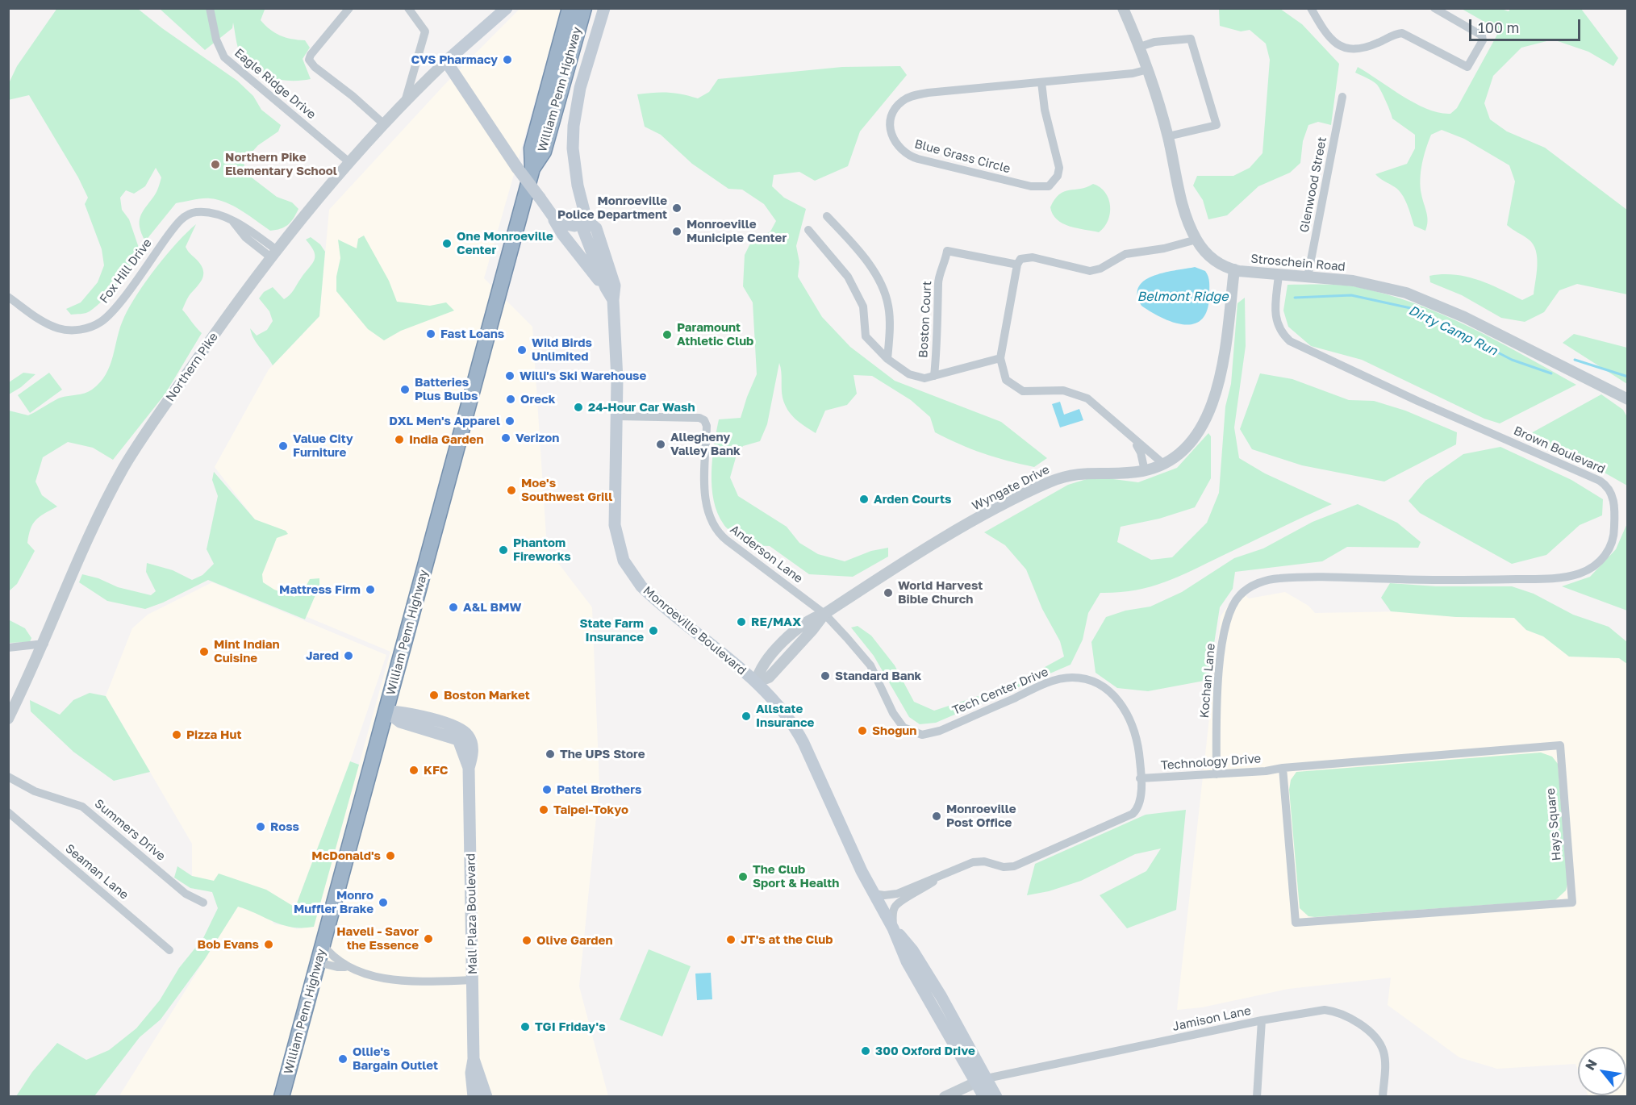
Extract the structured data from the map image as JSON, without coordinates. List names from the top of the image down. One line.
{"streets":{"highway":["William Penn Highway"],"main road":["Northern Pike","Monroeville Boulevard","Mall Plaza Boulevard"],"street":["Eagle Ridge Drive","Blue Grass Circle","Glenwood Street","Stroschein Road","Fox Hill Drive","Boston Court","Brown Boulevard","Wyngate Drive","Anderson Lane","Kochan Lane","Tech Center Drive","Technology Drive","Hays Square","Summers Drive","Seaman Lane","Jamison Lane"]},"crossings":[["Eagle Ridge Drive","Northern Pike"],["William Penn Highway","Mall Plaza Boulevard"],["Blue Grass Circle","Stroschein Road"],["Glenwood Street","Stroschein Road"],["Stroschein Road","Brown Boulevard"],["Stroschein Road","Wyngate Drive"],["Fox Hill Drive","Northern Pike"],["Brown Boulevard","Kochan Lane"],["Wyngate Drive","Anderson Lane"],["Wyngate Drive","Monroeville Boulevard"],["Wyngate Drive","Tech Center Drive"],["Anderson Lane","Monroeville Boulevard"],["Anderson Lane","Tech Center Drive"],["Monroeville Boulevard","Tech Center Drive"],["Monroeville Boulevard","Jamison Lane"],["Kochan Lane","Technology Drive"],["Tech Center Drive","Technology Drive"],["Technology Drive","Hays Square"]],"water":["Belmont Ridge","Dirty Camp Run"],"places":["CVS Pharmacy","Northern Pike Elementary School","Monroeville Police Department","Monroeville Municiple Center","One Monroeville Center","Fast Loans","Paramount Athletic Club","Wild Birds Unlimited","Willi's Ski Warehouse","Batteries Plus Bulbs","Oreck","24-Hour Car Wash","DXL Men's Apparel","Verizon","India Garden","Allegheny Valley Bank","Value City Furniture","Moe's Southwest Grill","Arden Courts","Phantom Fireworks","Mattress Firm","World Harvest Bible Church","A&L BMW","RE/MAX","State Farm Insurance","Mint Indian Cuisine","Jared","Standard Bank","Boston Market","Allstate Insurance","Shogun","Pizza Hut","The UPS Store","KFC","Patel Brothers","Taipei-Tokyo","Monroeville Post Office","Ross","McDonald's","The Club Sport & Health","Monro Muffler Brake","Haveli - Savor the Essence","JT's at the Club","Olive Garden","Bob Evans","TGI Friday's","300 Oxford Drive","Ollie's Bargain Outlet"],"scale_bar":"100 m","north":"top left"}
